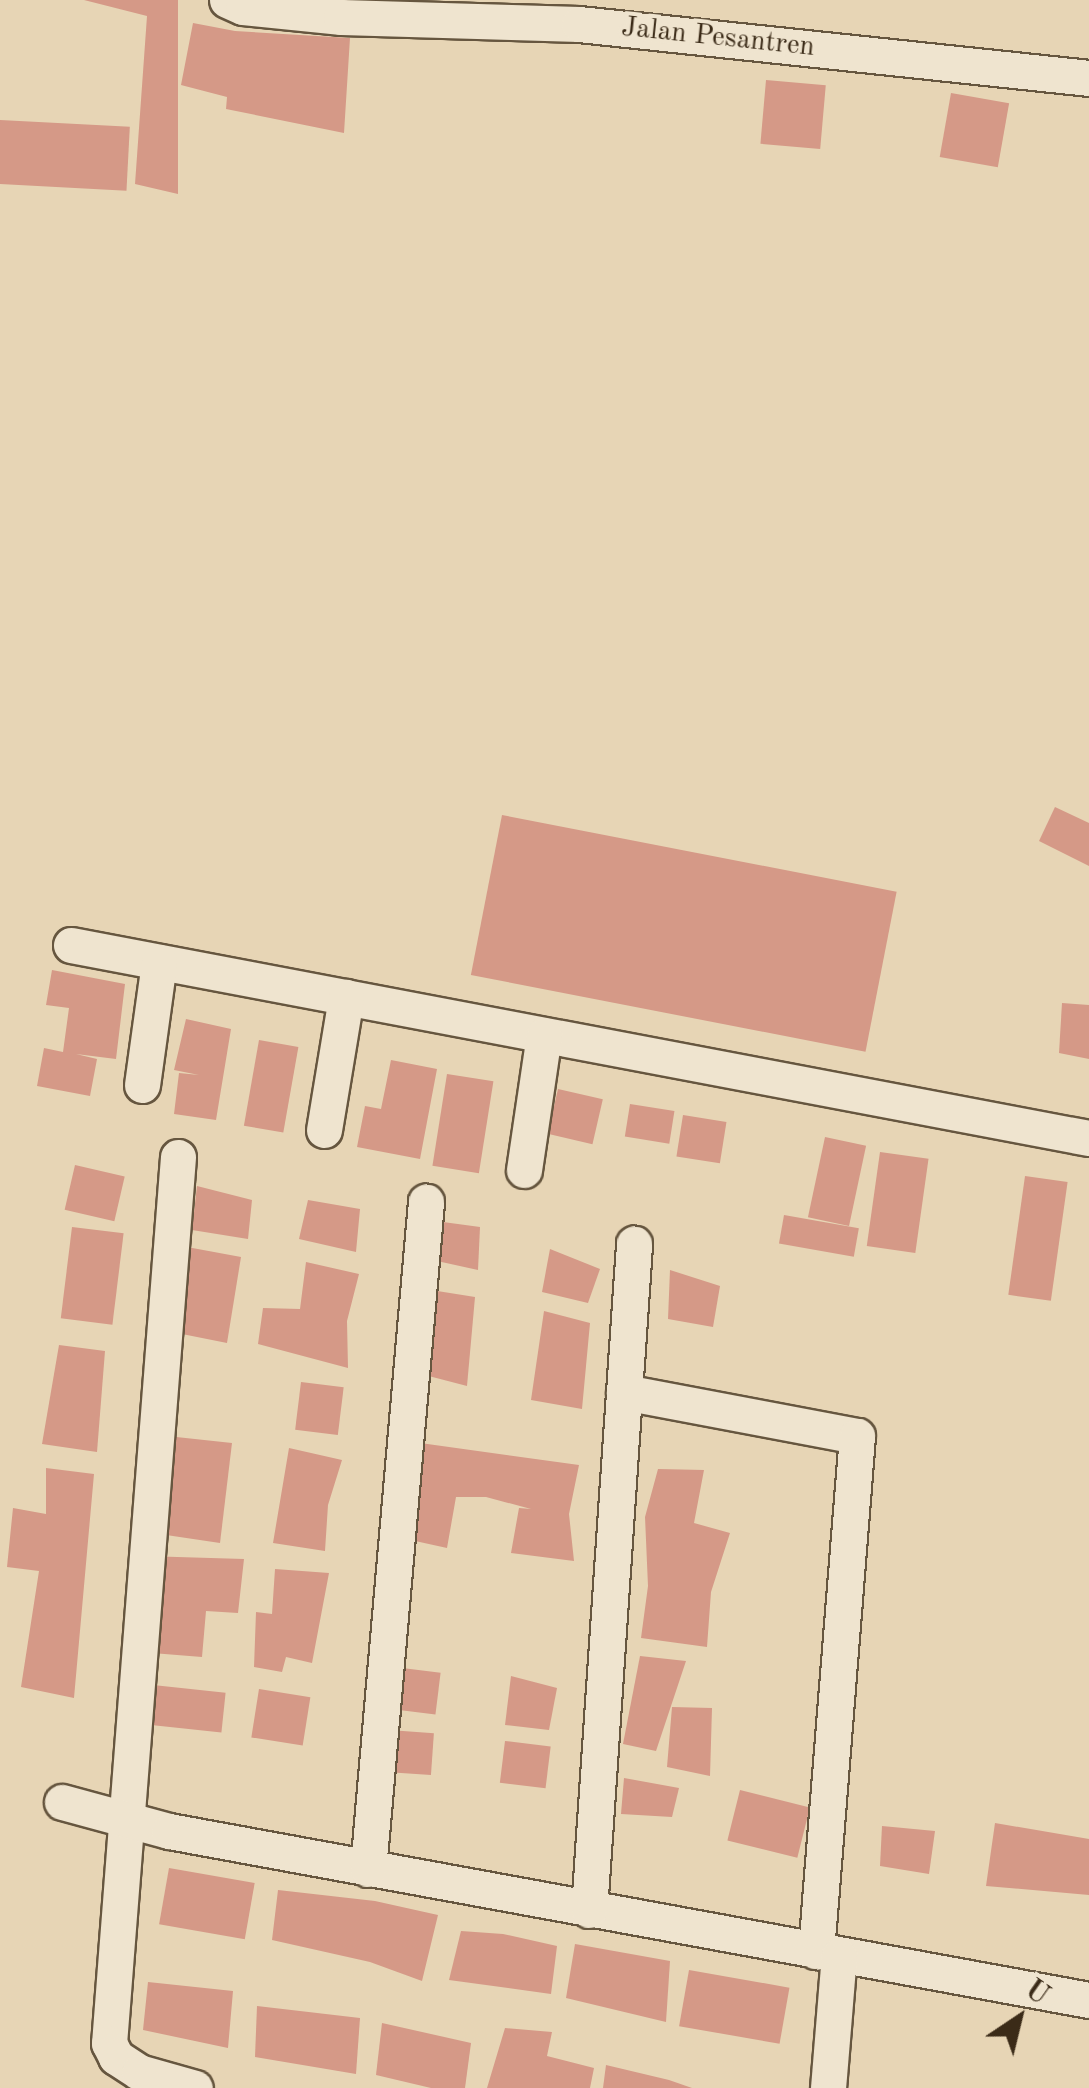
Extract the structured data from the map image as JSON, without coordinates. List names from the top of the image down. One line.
{"streets":{"street":["Jalan Pesantren"]},"north":"top right"}
